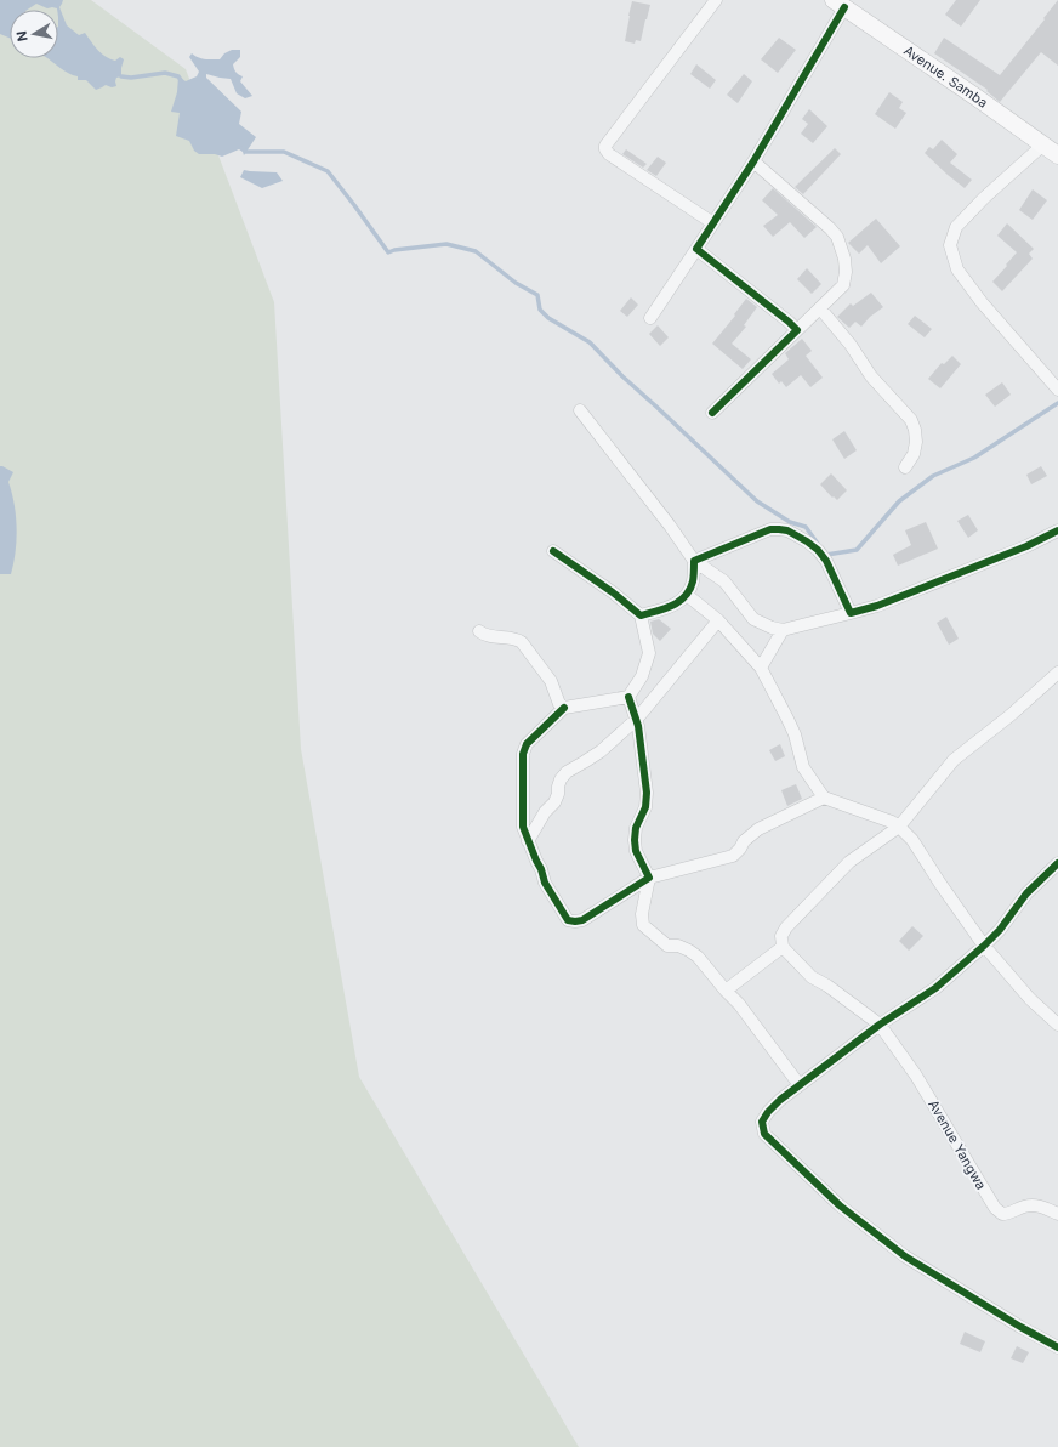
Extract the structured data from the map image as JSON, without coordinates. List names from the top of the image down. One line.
{"streets":{"street":["Avenue. Samba","Avenue Yangwa"]},"north":"left"}
